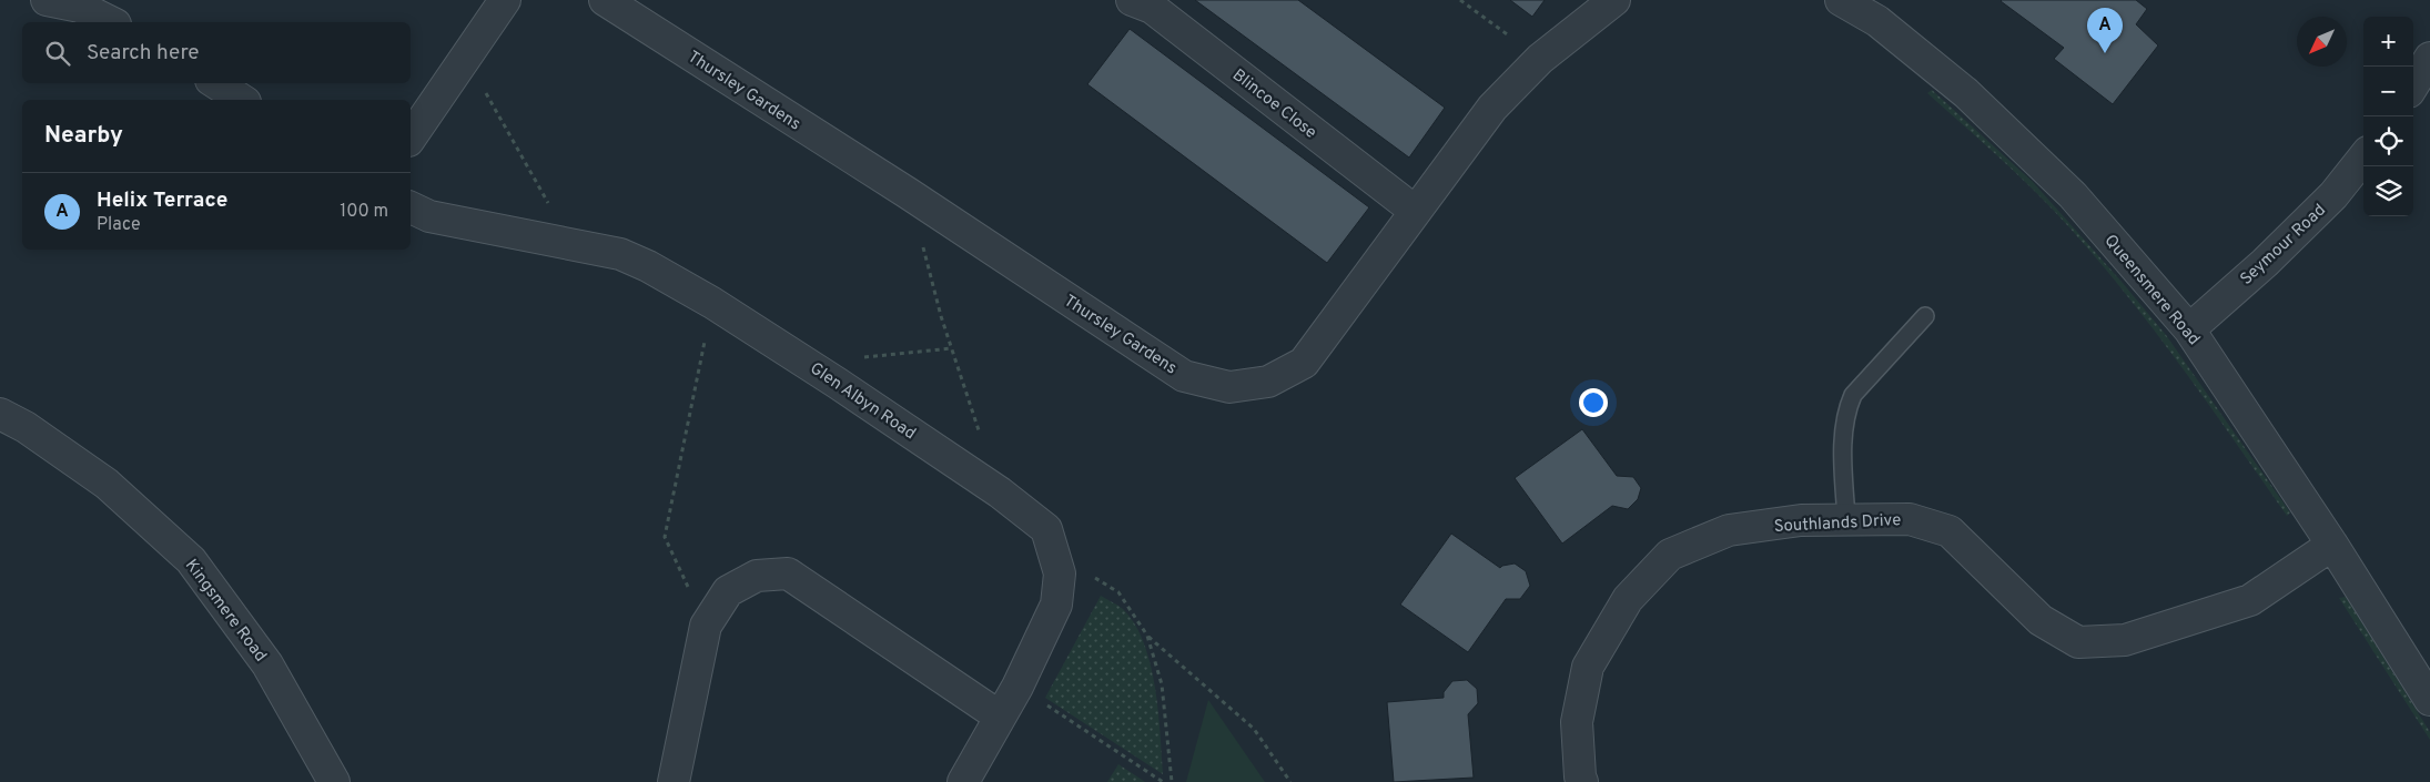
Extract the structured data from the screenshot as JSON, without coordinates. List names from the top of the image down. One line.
{"streets":{"street":["Thursley Gardens","Blincoe Close","Seymour Road","Queensmere Road","Glen Albyn Road","Southlands Drive","Kingsmere Road"]},"crossings":[["Thursley Gardens","Blincoe Close"],["Seymour Road","Queensmere Road"],["Queensmere Road","Southlands Drive"]],"north":"bottom left","page":{"pins":"A","map_buttons":["+","−"],"search":"Search here","heading":"Nearby","list":[{"mark":"A","name":"Helix Terrace","note":"Place","value":"100 m"}]}}
